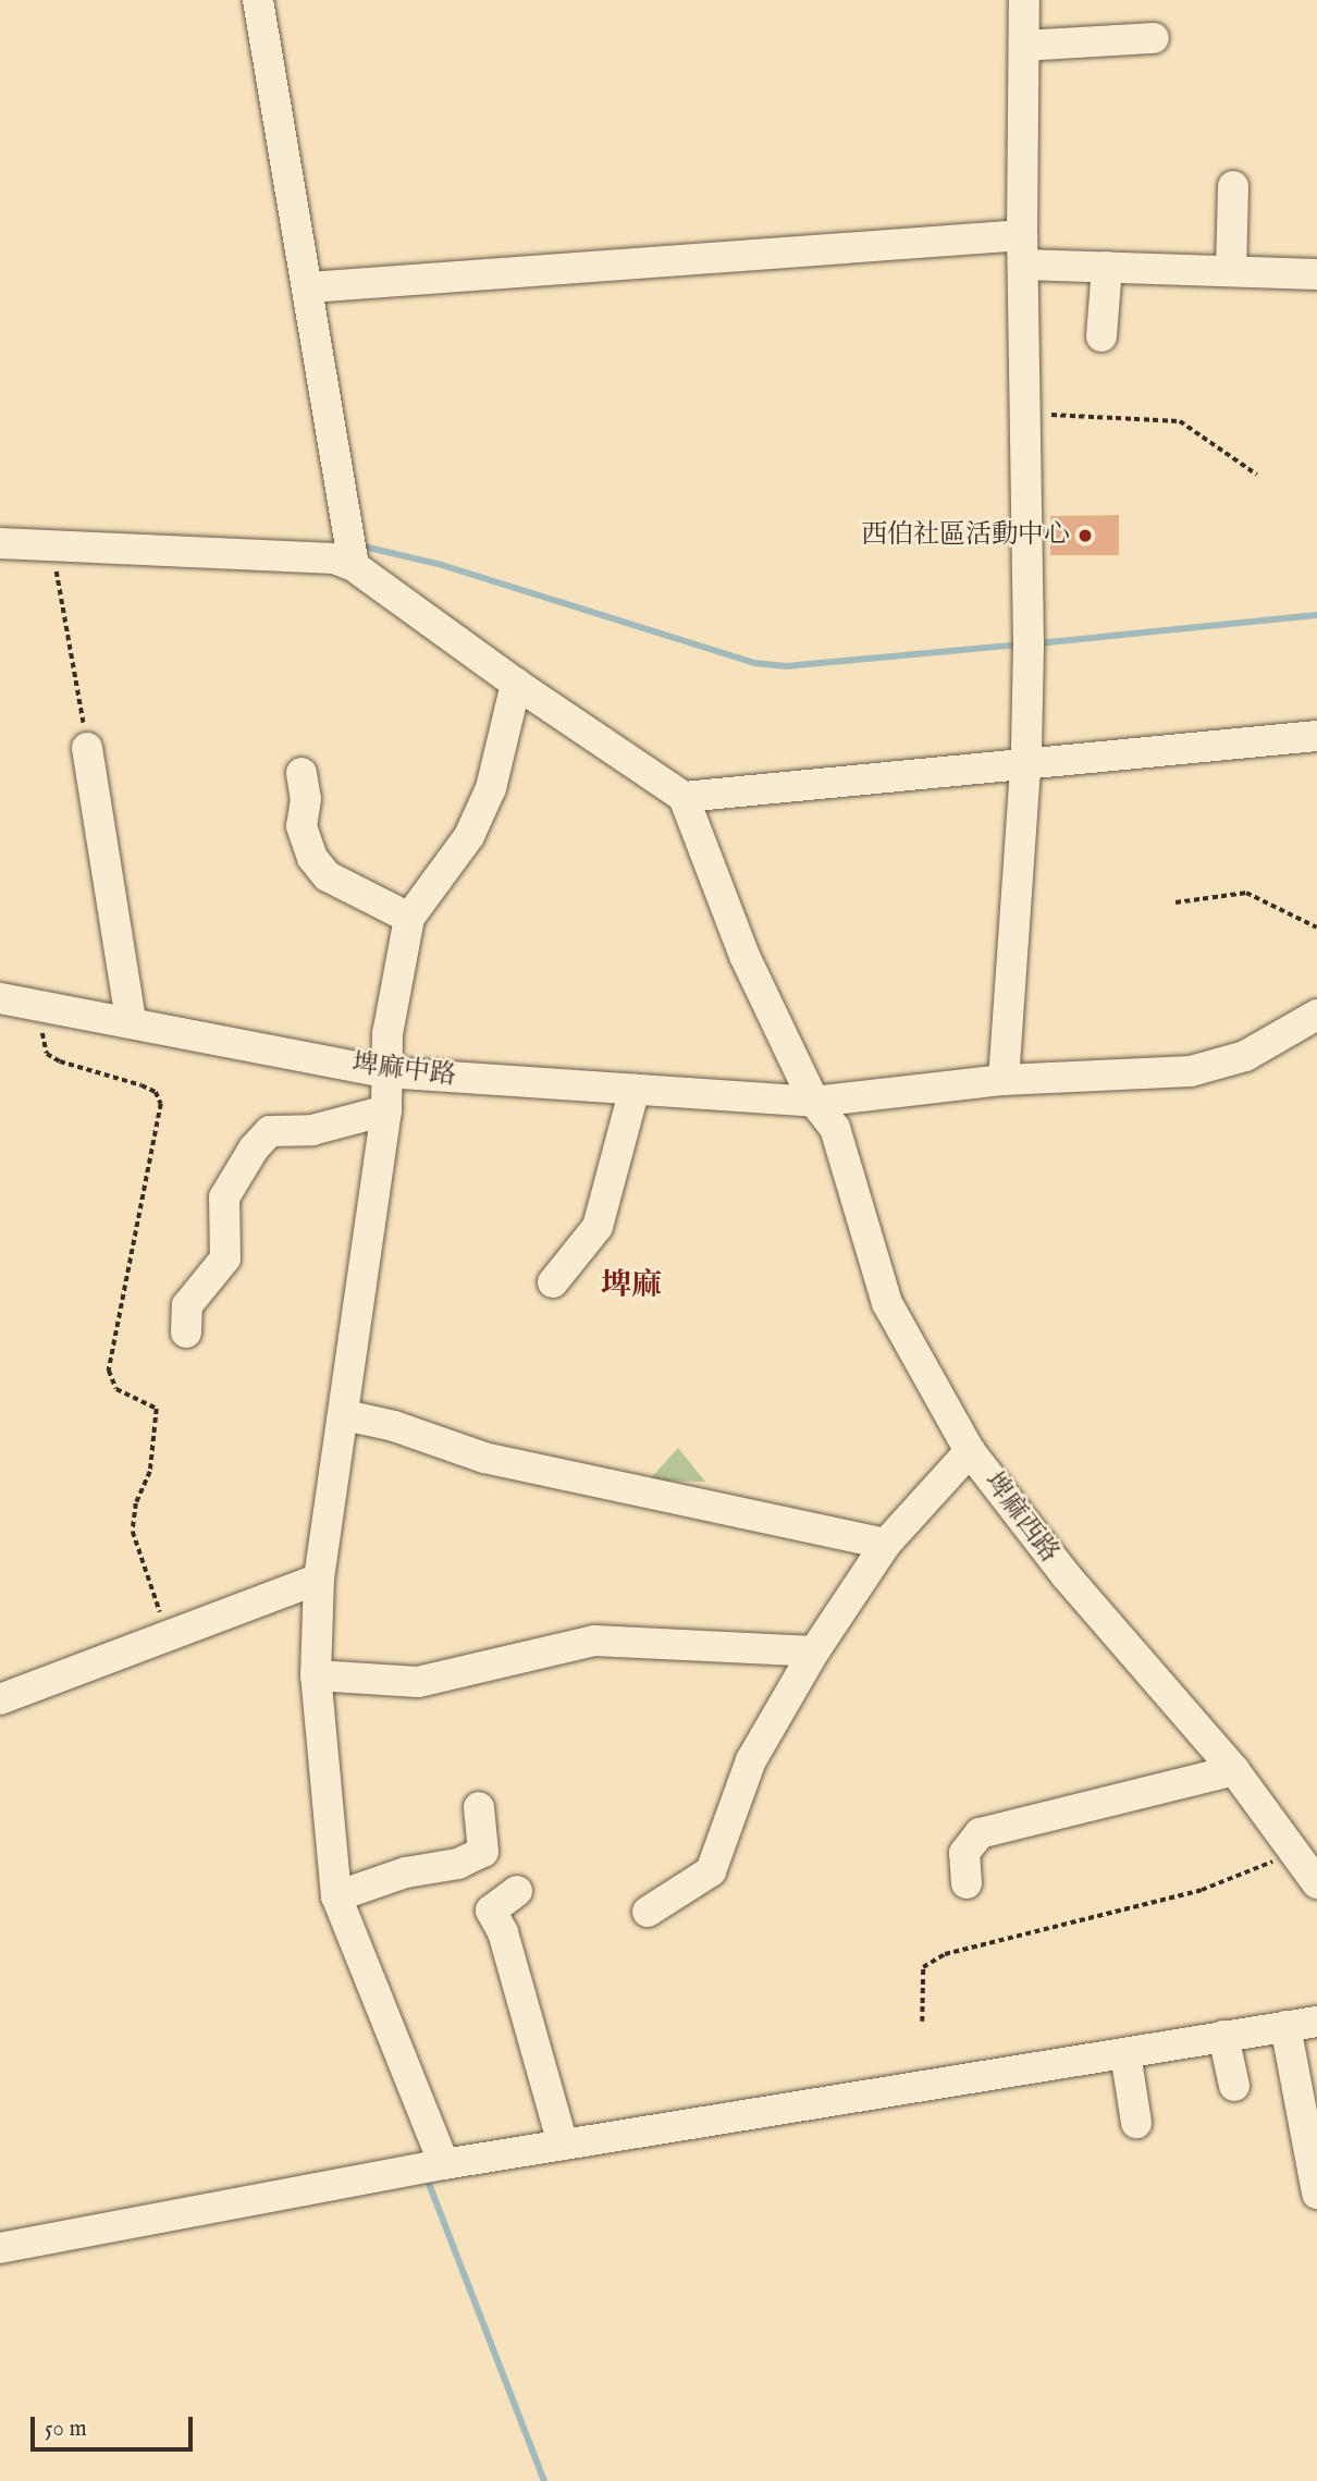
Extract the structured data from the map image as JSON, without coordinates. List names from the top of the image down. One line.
{"streets":{"street":["埤麻中路","埤麻西路"]},"crossings":[["埤麻中路","埤麻西路"]],"districts":["埤麻"],"places":["西伯社區活動中心"],"scale_bar":"50 m"}
